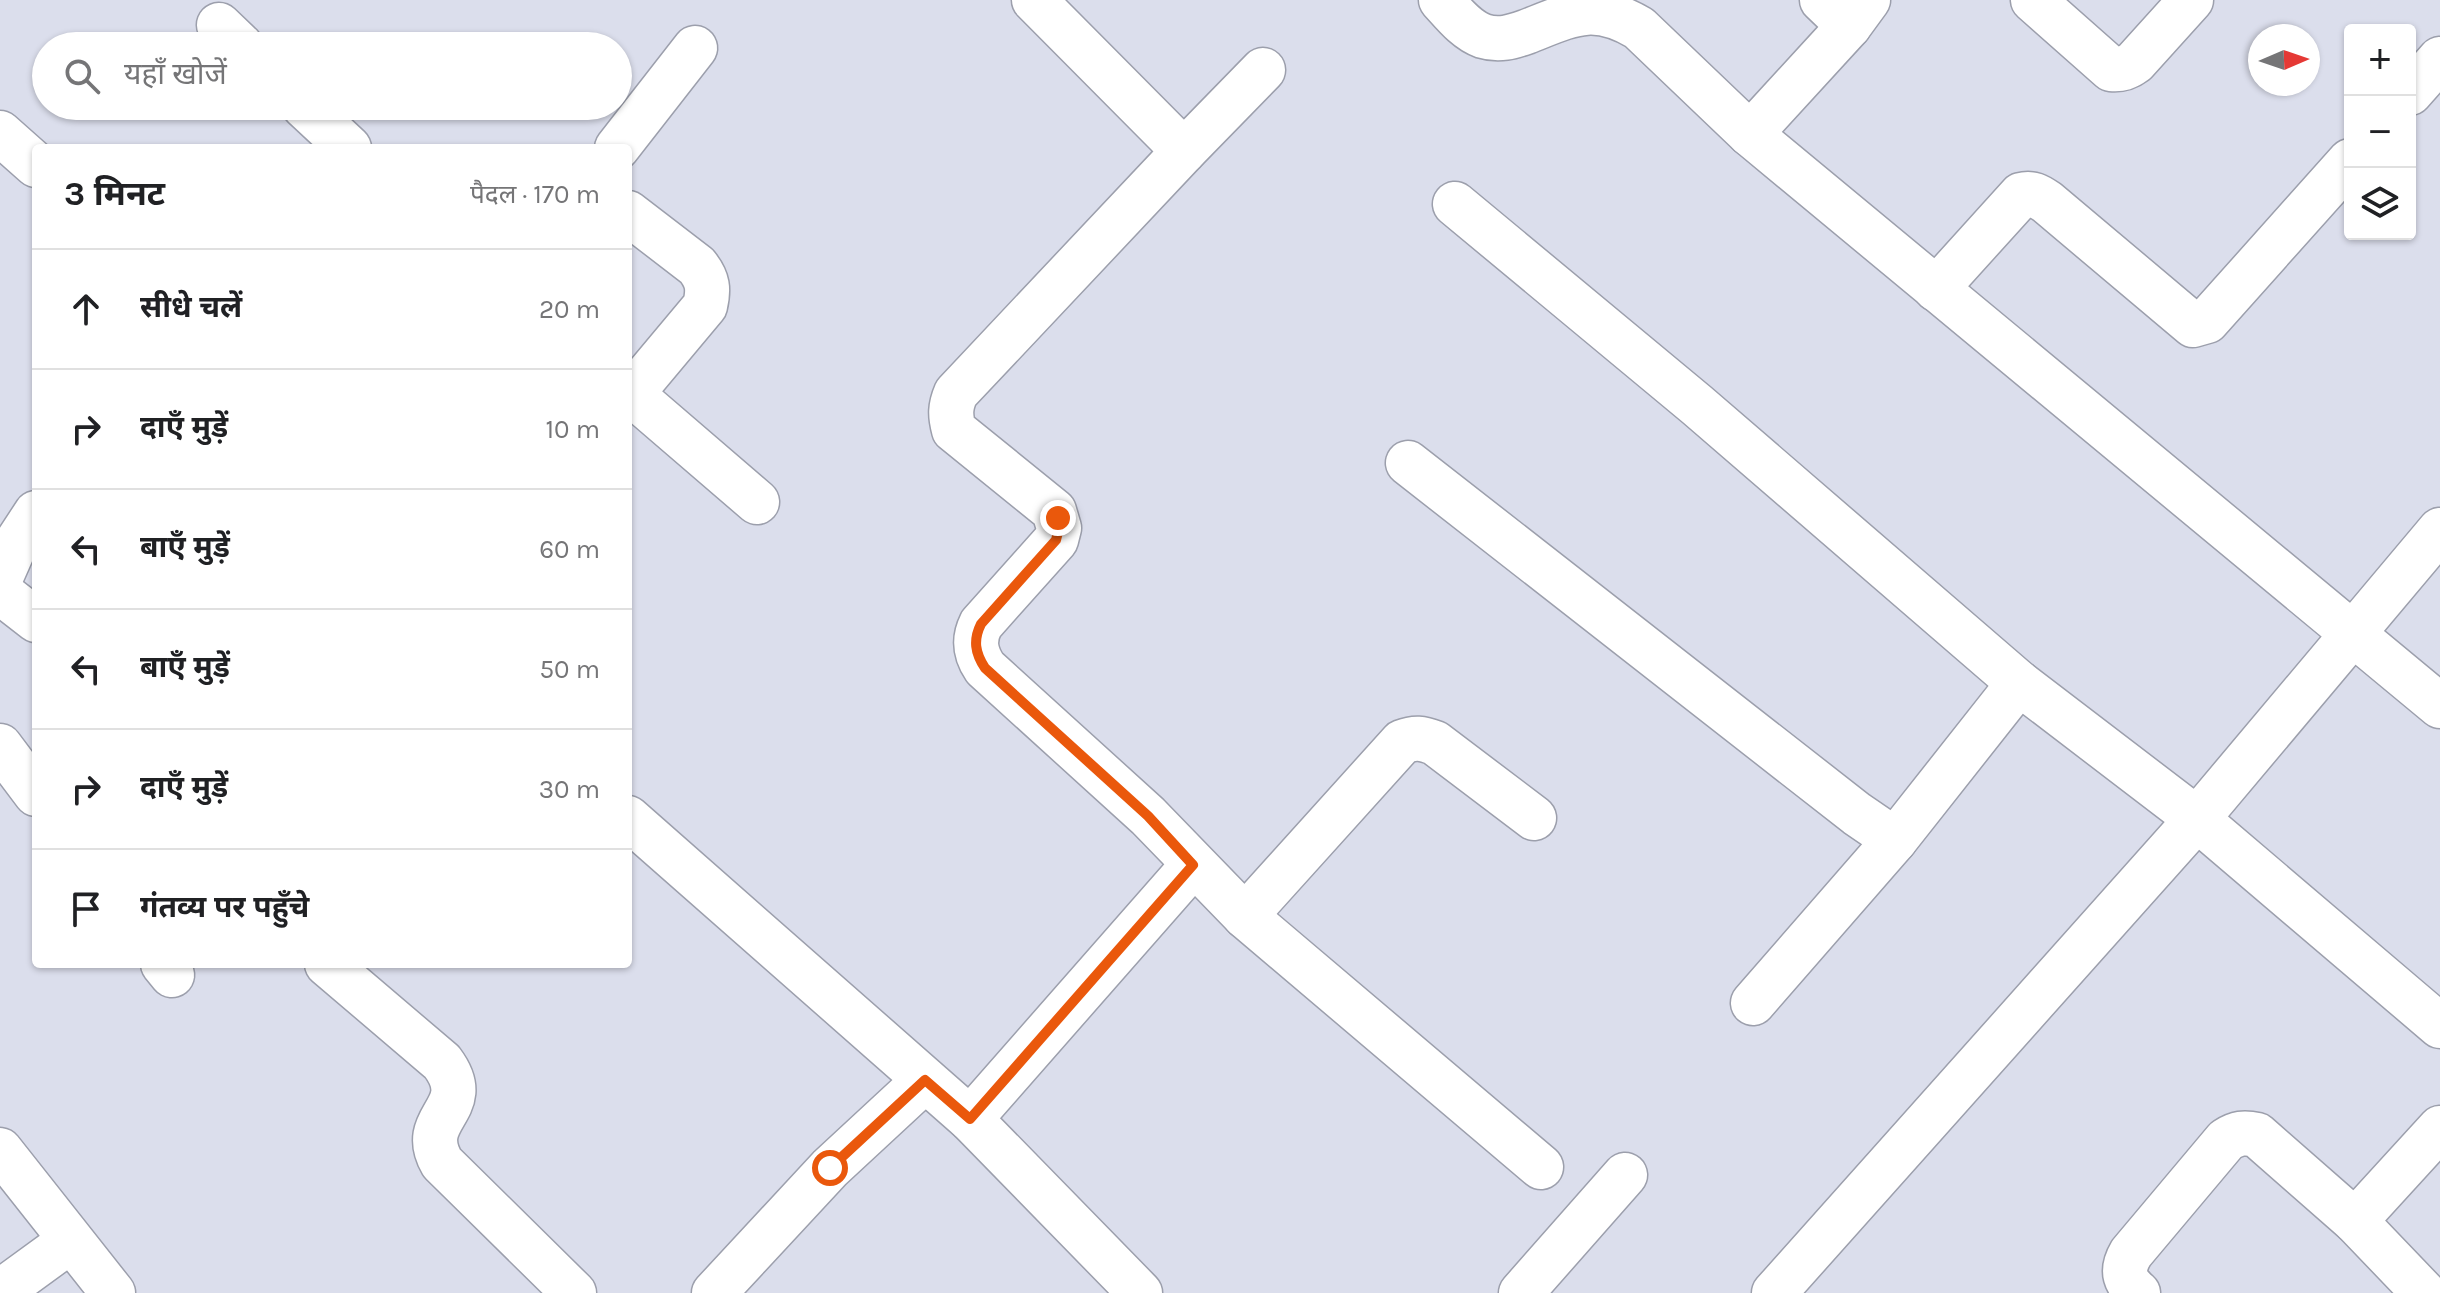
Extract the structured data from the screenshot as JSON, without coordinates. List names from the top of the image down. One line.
{"north":"right","page":{"map_buttons":["+","−"],"search":"यहाँ खोजें","heading":["3 मिनट","पैदल · 170 m"],"list":[["सीधे चलें","20 m"],["दाएँ मुड़ें","10 m"],["बाएँ मुड़ें","60 m"],["बाएँ मुड़ें","50 m"],["दाएँ मुड़ें","30 m"],"गंतव्य पर पहुँचे"]}}
